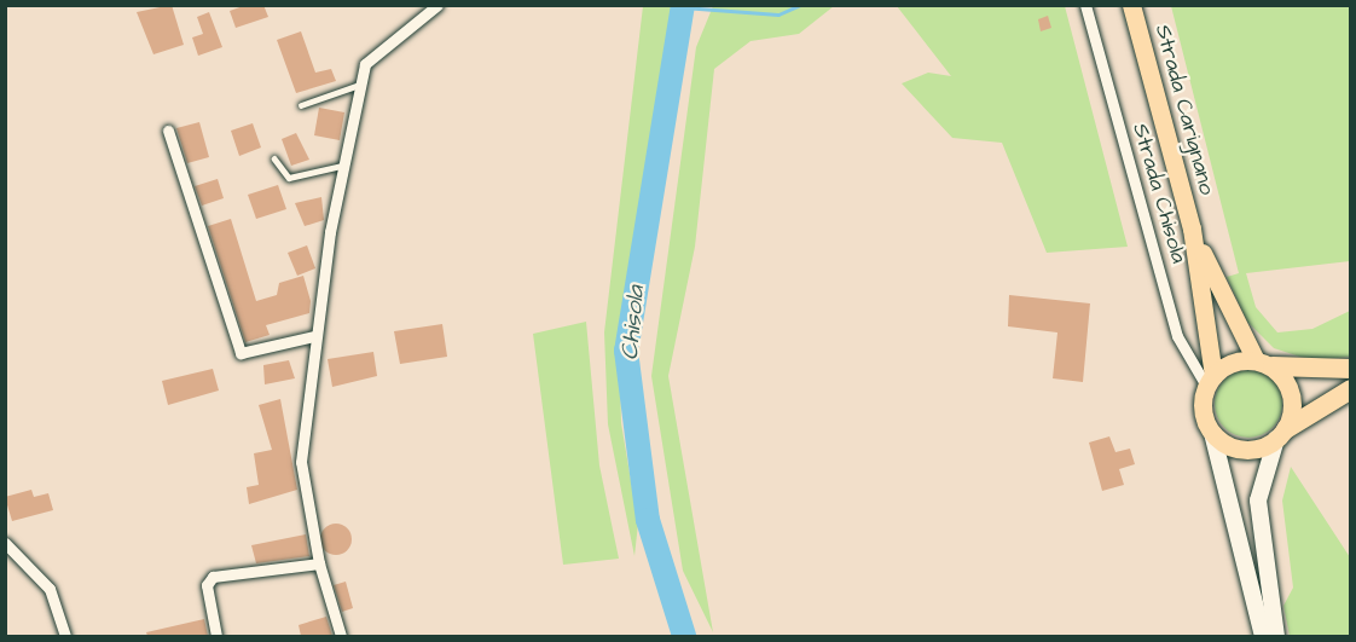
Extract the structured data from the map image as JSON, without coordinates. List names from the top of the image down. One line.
{"streets":{"main road":["Strada Carignano"],"street":["Strada Chisola"]},"water":["Chisola"]}
